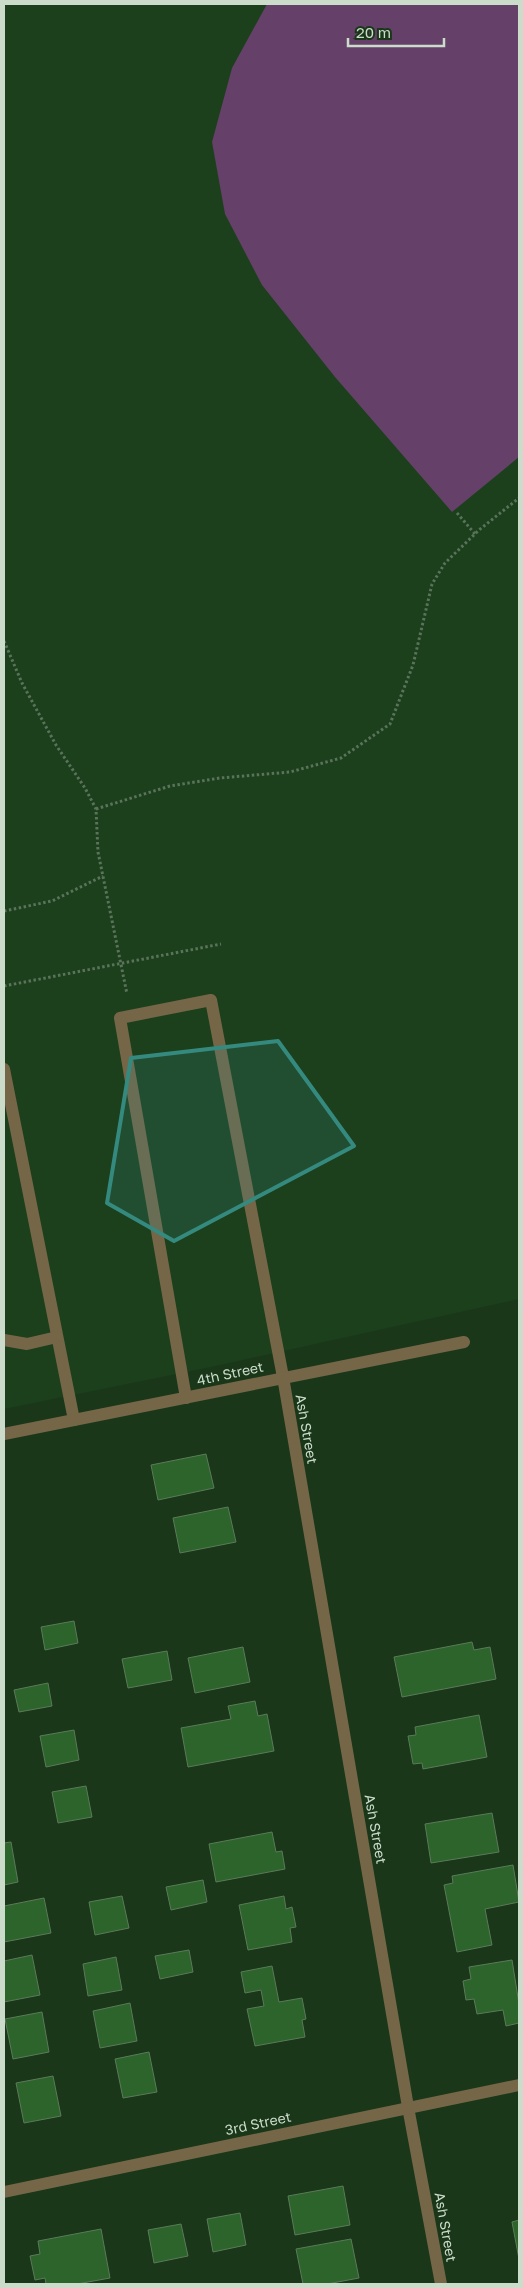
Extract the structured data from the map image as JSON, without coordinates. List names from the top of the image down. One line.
{"streets":{"street":["4th Street","Ash Street","3rd Street"]},"crossings":[["4th Street","Ash Street"],["Ash Street","3rd Street"]],"scale_bar":"20 m"}
